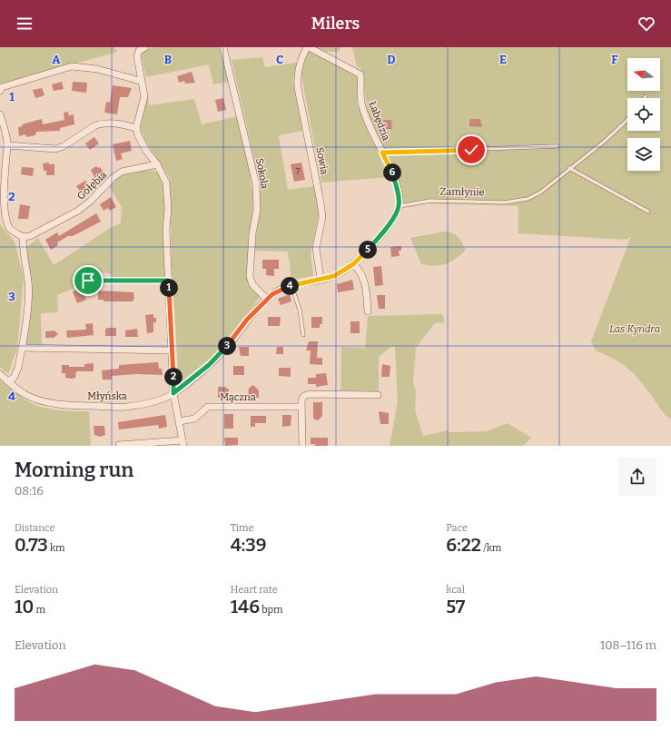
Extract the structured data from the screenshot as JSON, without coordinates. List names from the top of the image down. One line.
{"streets":{"street":["Łabędzia","Sowia","Sokola","Gołębia","Młyńska","Mączna"],"lane":["Zamłynie"]},"crossings":[["Łabędzia","Sowia"],["Łabędzia","Zamłynie"]],"parks":["Las Kyndra"],"house_numbers":["7"],"north":"left","page":{"header":"Milers","pins":["6","5","4","1","3","2"],"heading":["Morning run","08:16"],"stats":[["Distance","0.73 km"],["Time","4:39"],["Pace","6:22 /km"],["Elevation","10 m"],["Heart rate","146 bpm"],["kcal","57"]],"chart":["Elevation","108–116 m"]},"grid":{"columns":["A","B","C","D","E","F"],"rows":["1","2","3","4"]}}
